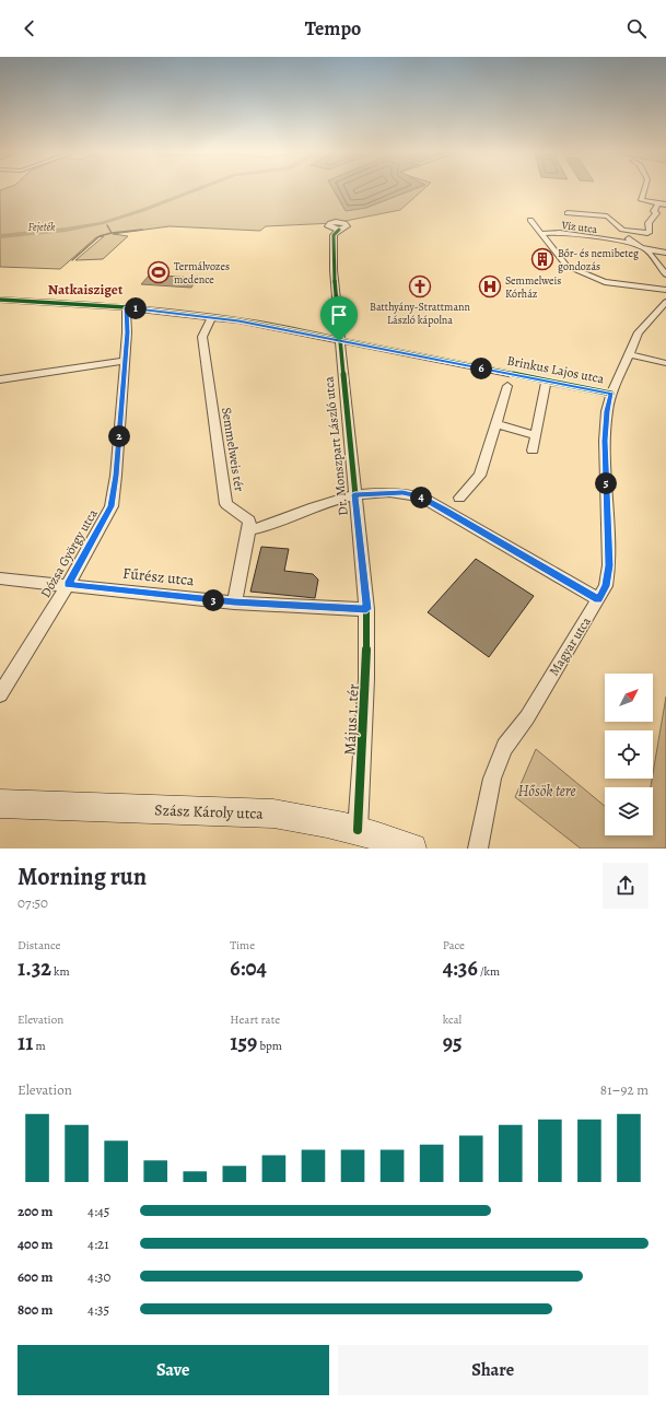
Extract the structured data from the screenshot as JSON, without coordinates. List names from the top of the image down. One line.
{"streets":{"main road":["Szász Károly utca"],"street":["Víz utca","Brinkus Lajos utca","Dr. Monszpart László utca","Semmelweis tér","Dózsa György utca","Fűrész utca","Magyar utca","Május 1. tér"]},"crossings":[["Brinkus Lajos utca","Dr. Monszpart László utca"],["Brinkus Lajos utca","Semmelweis tér"],["Brinkus Lajos utca","Dózsa György utca"],["Brinkus Lajos utca","Magyar utca"],["Dr. Monszpart László utca","Fűrész utca"],["Dr. Monszpart László utca","Május 1. tér"],["Dózsa György utca","Fűrész utca"],["Fűrész utca","Május 1. tér"],["Május 1. tér","Szász Károly utca"]],"districts":["Natkaisziget"],"parks":["Fejeték","Hősök tere"],"places":{"building":["Bőr- és nemibeteg gondozás"],"sports":["Termálvozes medence"],"church":["Batthyány-Strattmann László kápolna"],"hospital":["Semmelweis Kórház"]},"north":"top right","page":{"header":"Tempo","pins":["1","6","2","5","4","3"],"heading":["Morning run","07:50"],"stats":[["Distance","1.32 km"],["Time","6:04"],["Pace","4:36 /km"],["Elevation","11 m"],["Heart rate","159 bpm"],["kcal","95"]],"chart":["Elevation","81–92 m"],"list":[{"name":"200 m","note":"4:45"},{"name":"400 m","note":"4:21"},{"name":"600 m","note":"4:30"},{"name":"800 m","note":"4:35"}],"buttons":["Save","Share"]}}
